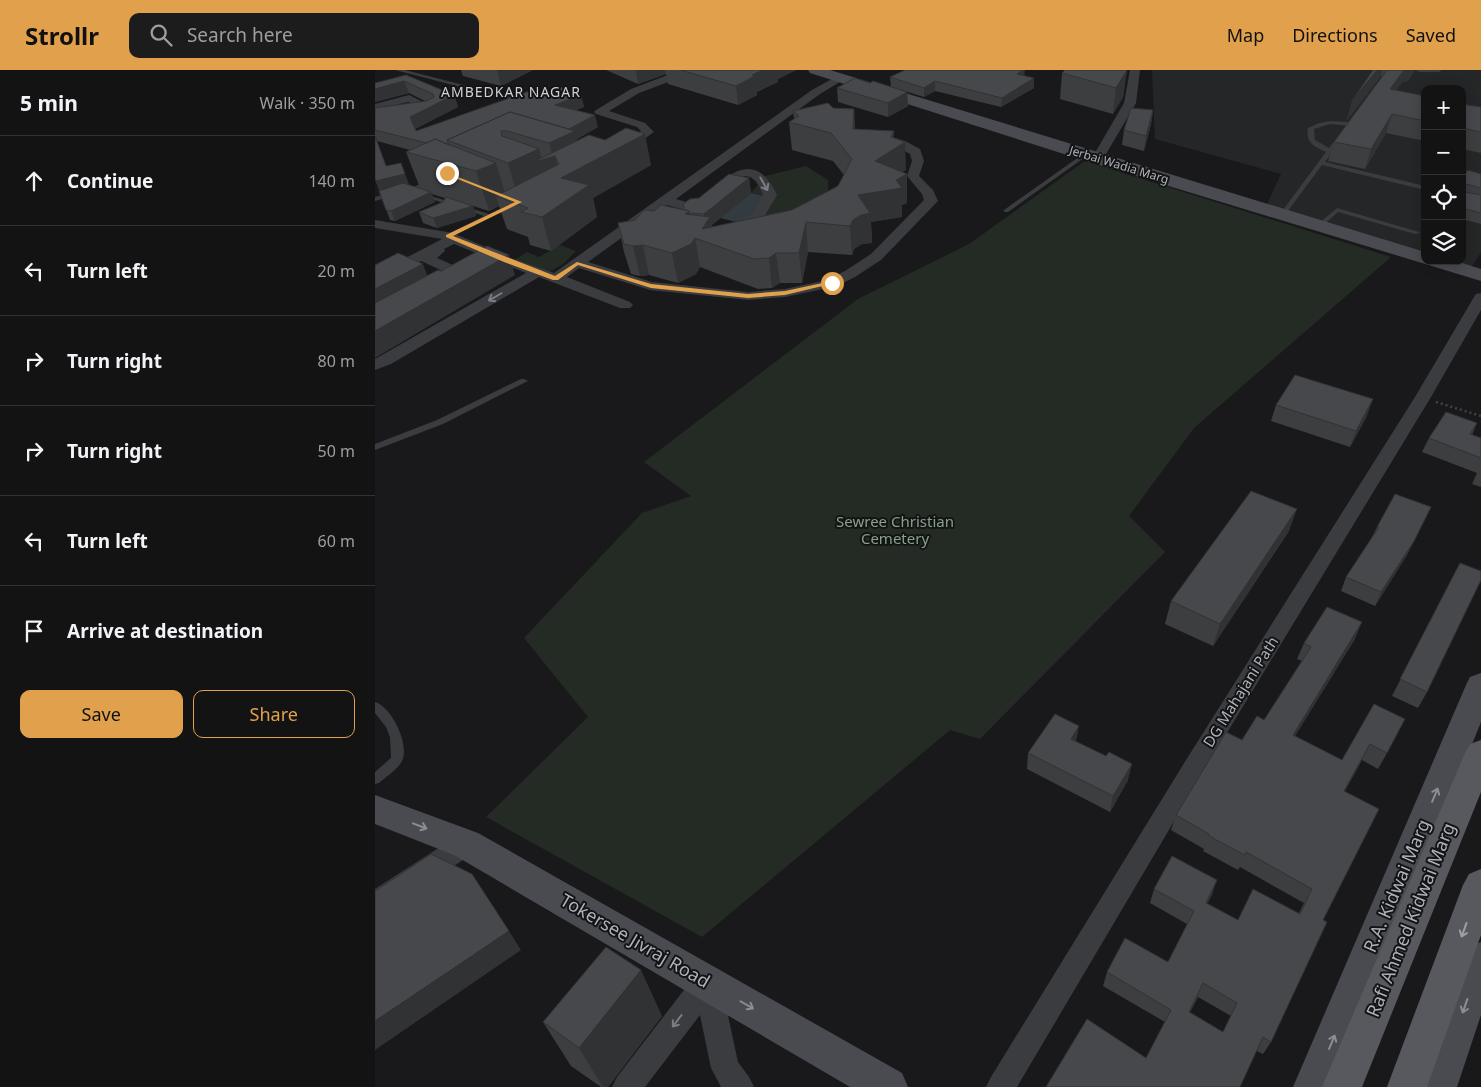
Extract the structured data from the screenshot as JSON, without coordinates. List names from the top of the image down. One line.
{"streets":{"main road":["Jerbai Wadia Marg","R.A. Kidwai Marg","Rafi Ahmed Kidwai Marg","Tokersee Jivraj Road"],"street":["DG Mahajani Path"]},"one_way":["Tokersee Jivraj Road"],"districts":["AMBEDKAR NAGAR"],"parks":["Sewree Christian Cemetery"],"page":{"header":"Strollr","search":"Search here","nav":["Map","Directions","Saved"],"heading":["5 min","Walk · 350 m"],"map_buttons":["+","−"],"list":[["Continue","140 m"],["Turn left","20 m"],["Turn right","80 m"],["Turn right","50 m"],["Turn left","60 m"],"Arrive at destination"],"buttons":["Save","Share"]}}
